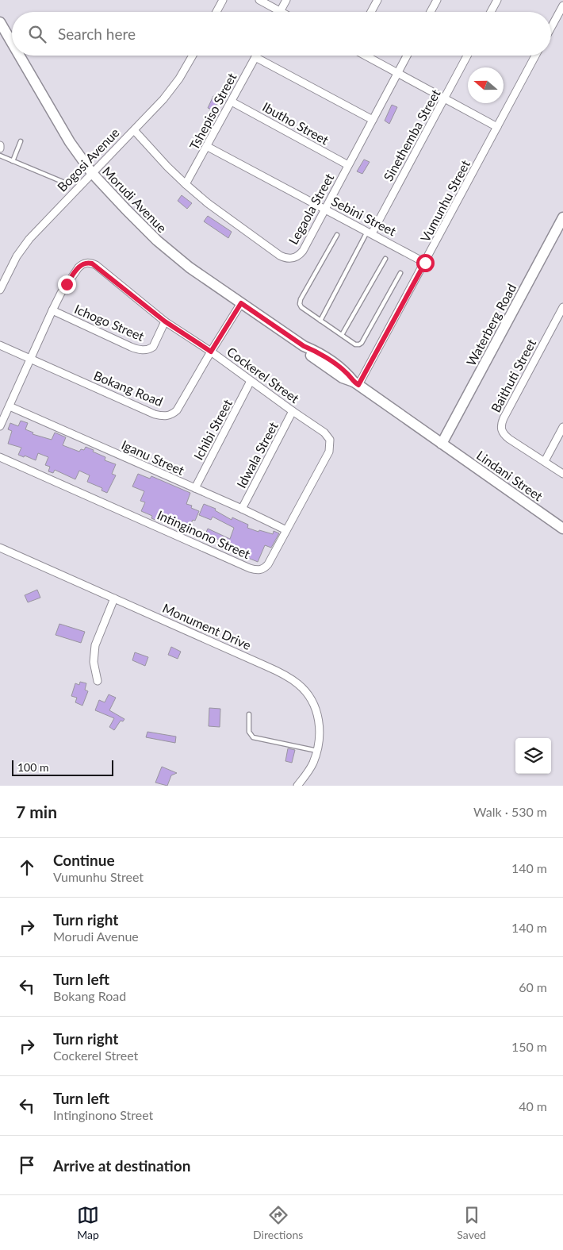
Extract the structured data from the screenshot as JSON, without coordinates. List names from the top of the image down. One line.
{"streets":{"street":["Tshepiso Street","Ibutho Street","Sinethemba Street","Bogosi Avenue","Morudi Avenue","Vumunhu Street","Legaola Street","Sebini Street","Ichogo Street","Waterberg Road","Cockerel Street","Baithuti Street","Bokang Road","Ichibi Street","Idwala Street","Iganu Street","Lindani Street","Intinginono Street","Monument Drive"]},"crossings":[["Tshepiso Street","Ibutho Street"],["Tshepiso Street","Legaola Street"],["Tshepiso Street","Sebini Street"],["Ibutho Street","Legaola Street"],["Sinethemba Street","Sebini Street"],["Bogosi Avenue","Morudi Avenue"],["Bogosi Avenue","Legaola Street"],["Morudi Avenue","Vumunhu Street"],["Morudi Avenue","Waterberg Road"],["Morudi Avenue","Bokang Road"],["Morudi Avenue","Lindani Street"],["Vumunhu Street","Sebini Street"],["Legaola Street","Sebini Street"],["Ichogo Street","Cockerel Street"],["Waterberg Road","Lindani Street"],["Cockerel Street","Bokang Road"],["Cockerel Street","Ichibi Street"],["Cockerel Street","Idwala Street"],["Cockerel Street","Intinginono Street"],["Ichibi Street","Iganu Street"],["Idwala Street","Iganu Street"],["Iganu Street","Intinginono Street"]],"scale_bar":"100 m","north":"left","page":{"search":"Search here","scale":"100 m","heading":["7 min","Walk · 530 m"],"list":[["Continue","Vumunhu Street","140 m"],["Turn right","Morudi Avenue","140 m"],["Turn left","Bokang Road","60 m"],["Turn right","Cockerel Street","150 m"],["Turn left","Intinginono Street","40 m"],"Arrive at destination"],"nav":["Map","Directions","Saved"]}}
